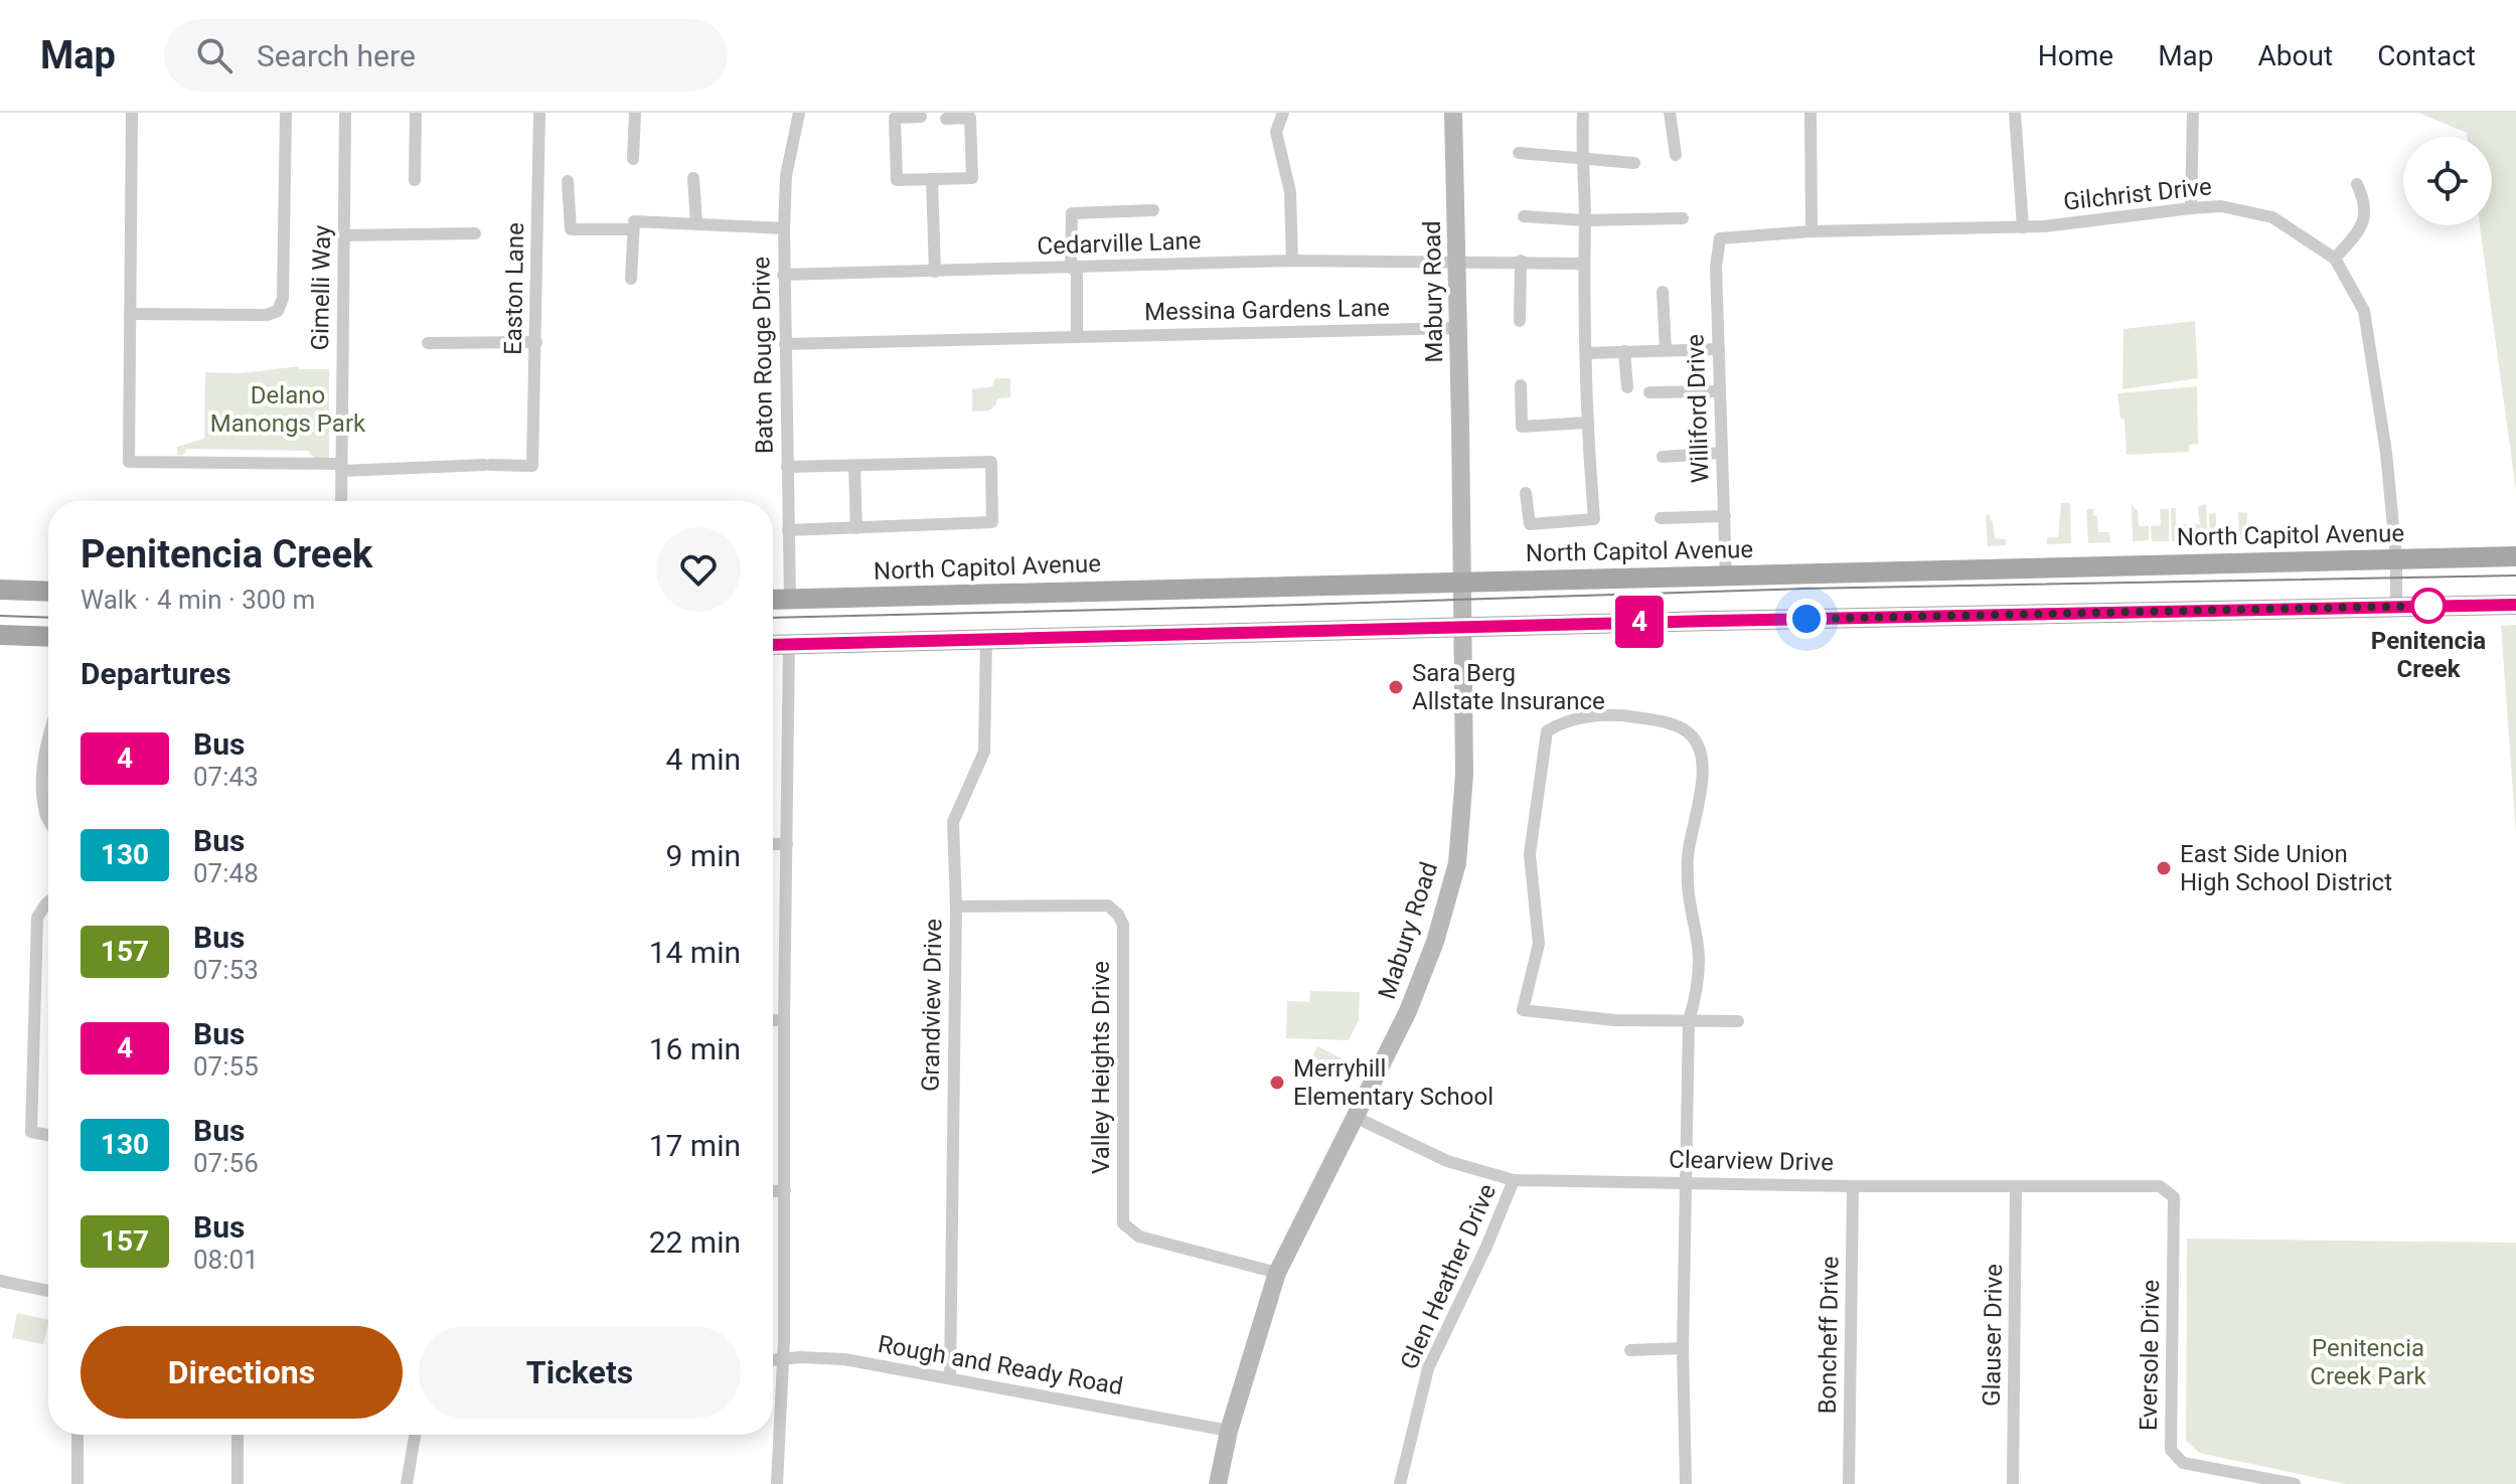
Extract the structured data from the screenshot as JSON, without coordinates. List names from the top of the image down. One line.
{"streets":{"main road":["Mabury Road","North Capitol Avenue"],"street":["Gilchrist Drive","Cedarville Lane","Gimelli Way","Easton Lane","Messina Gardens Lane","Baton Rouge Drive","Williford Drive","Grandview Drive","Valley Heights Drive","Clearview Drive","Glen Heather Drive","Boncheff Drive","Glauser Drive","Eversole Drive","Rough and Ready Road"]},"crossings":[["Gilchrist Drive","Williford Drive"],["Gilchrist Drive","North Capitol Avenue"],["Cedarville Lane","Mabury Road"],["Cedarville Lane","Baton Rouge Drive"],["Gimelli Way","Easton Lane"],["Mabury Road","Messina Gardens Lane"],["Mabury Road","North Capitol Avenue"],["Mabury Road","Valley Heights Drive"],["Mabury Road","Clearview Drive"],["Mabury Road","Rough and Ready Road"],["Messina Gardens Lane","Baton Rouge Drive"],["Baton Rouge Drive","North Capitol Avenue"],["Williford Drive","North Capitol Avenue"],["Grandview Drive","Valley Heights Drive"],["Grandview Drive","Rough and Ready Road"],["Clearview Drive","Glen Heather Drive"],["Clearview Drive","Boncheff Drive"],["Clearview Drive","Glauser Drive"],["Clearview Drive","Eversole Drive"]],"parks":["Delano Manongs Park","Penitencia Creek Park"],"places":["Penitencia Creek","Sara Berg Allstate Insurance","East Side Union High School District","Merryhill Elementary School"],"lines":["bus line 4"],"page":{"header":"Map","search":"Search here","nav":["Home","Map","About","Contact"],"on_map":"4","heading":[["Penitencia Creek","Walk · 4 min · 300 m"],"Departures"],"list":[{"mark":"4","name":"Bus","note":"07:43","value":"4 min"},{"mark":"130","name":"Bus","note":"07:48","value":"9 min"},{"mark":"157","name":"Bus","note":"07:53","value":"14 min"},{"mark":"4","name":"Bus","note":"07:55","value":"16 min"},{"mark":"130","name":"Bus","note":"07:56","value":"17 min"},{"mark":"157","name":"Bus","note":"08:01","value":"22 min"}],"buttons":["Directions","Tickets"]}}
